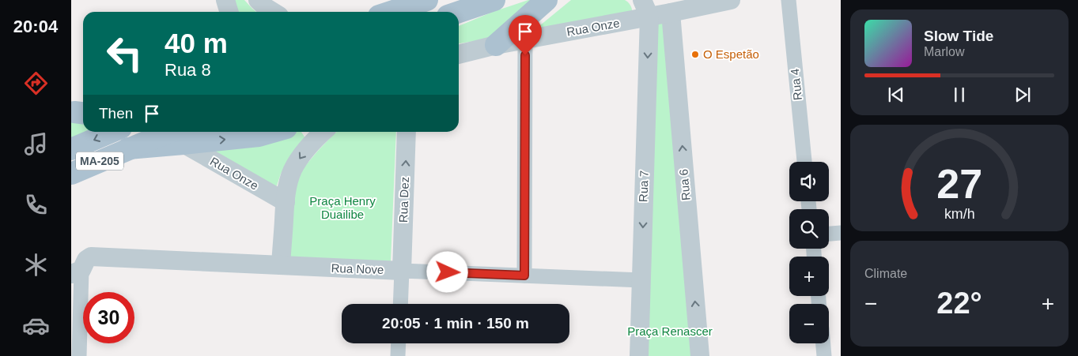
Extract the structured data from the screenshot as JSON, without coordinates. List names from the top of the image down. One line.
{"streets":{"main road":["MA-205"],"street":["Rua Onze","Rua 4","Rua 6","Rua 7","Rua Dez","Rua Nove"]},"crossings":[["Rua Onze","MA-205"],["Rua Onze","Rua 7"],["Rua 7","Rua Nove"],["Rua Dez","Rua Nove"]],"parks":["Praça Henry Duailibe","Praça Renascer"],"places":["O Espetão"],"page":{"tabs":"20:04","turn":["40 m","Rua 8"],"song":["Slow Tide","Marlow"],"then":"Then","map_buttons":["+","−"],"tile":"Climate","heat":["−","22°","+"],"limit":"30","trip":"20:05 · 1 min · 150 m","gauge":["27","km/h"]}}
